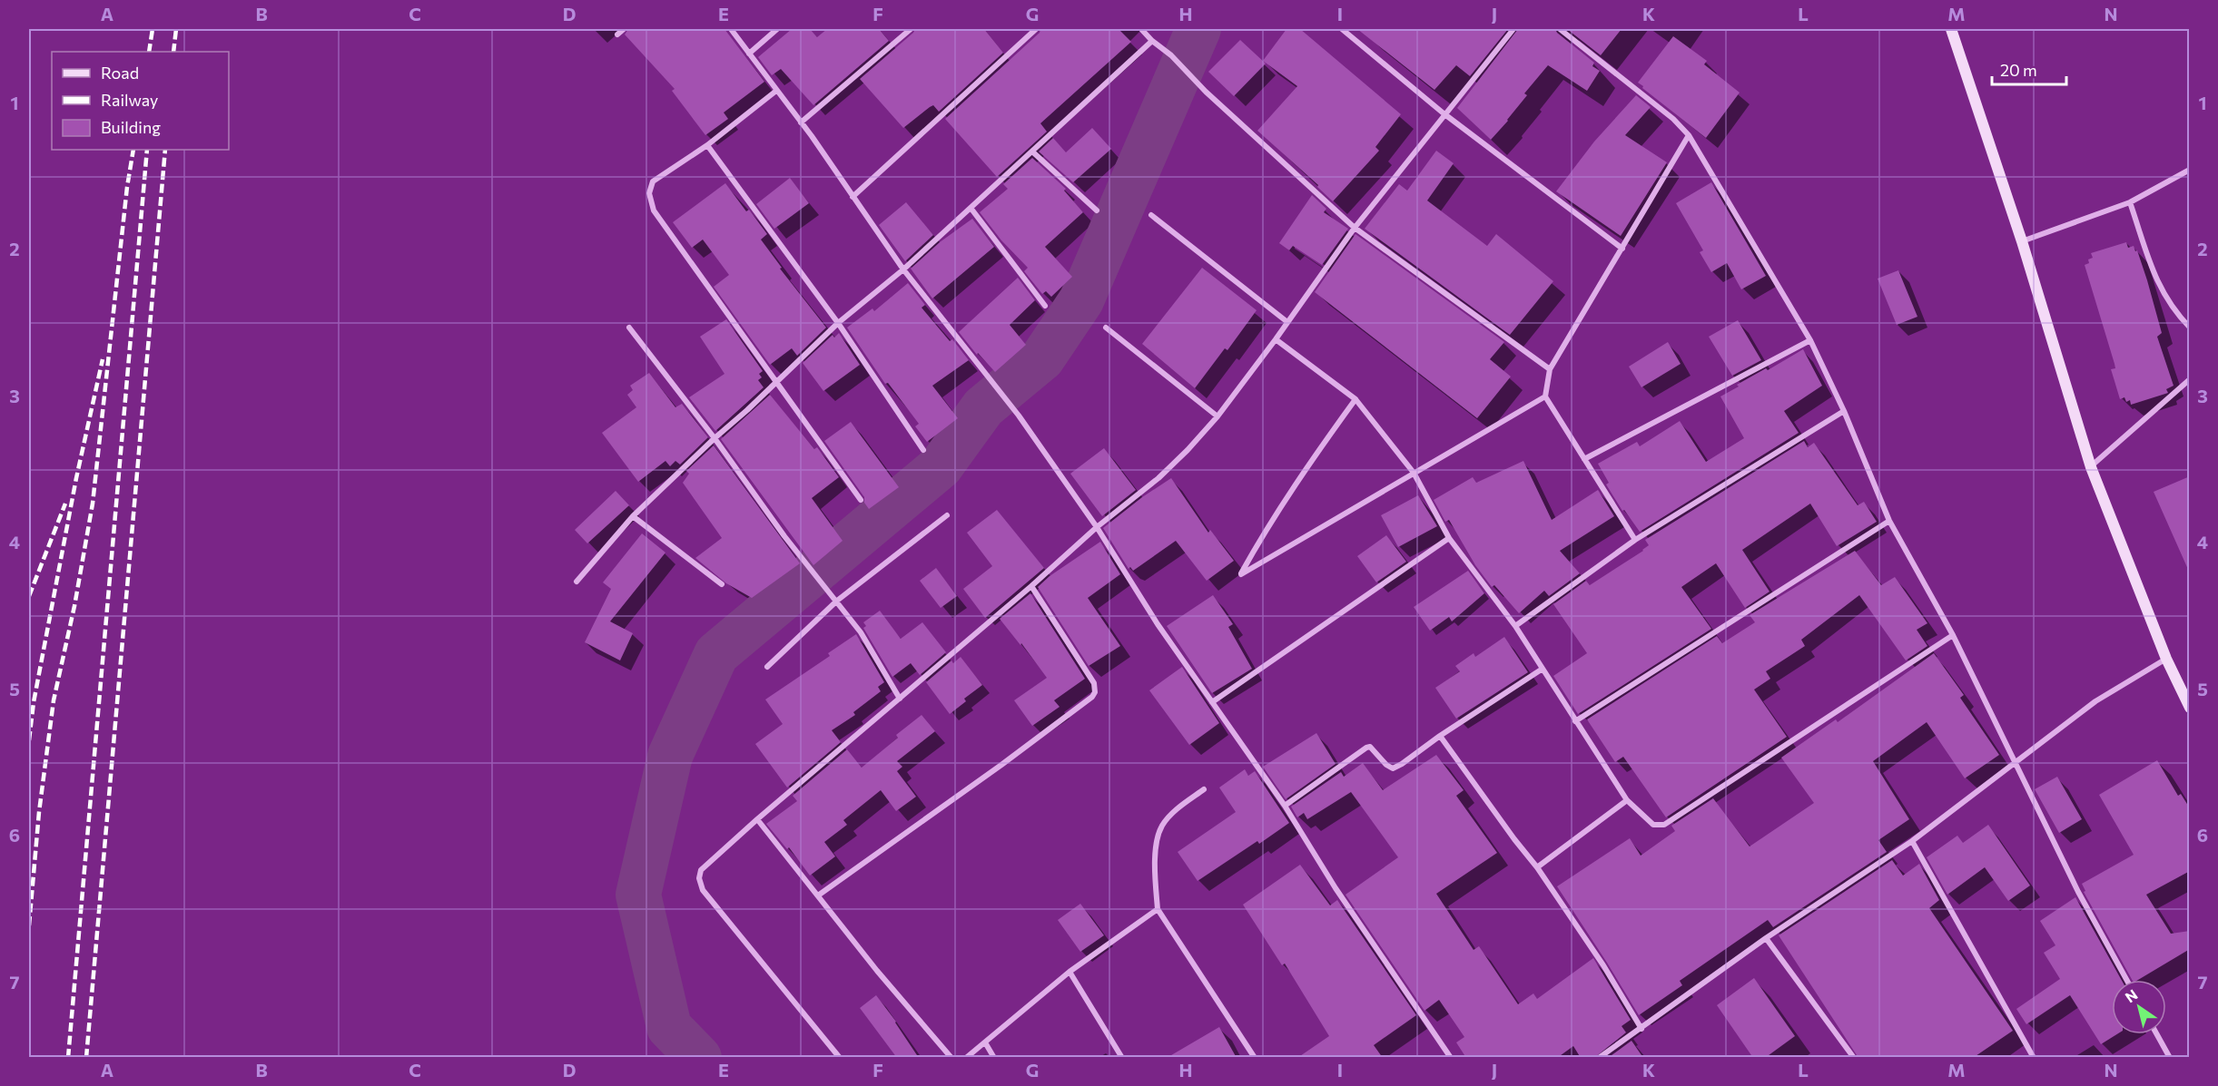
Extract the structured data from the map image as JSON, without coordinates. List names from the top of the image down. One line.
{"legend":["Road","Railway","Building"],"scale_bar":"20 m","north":"top left","grid":{"columns":["A","B","C","D","E","F","G","H","I","J","K","L","M","N"],"rows":["1","2","3","4","5","6","7"]}}
